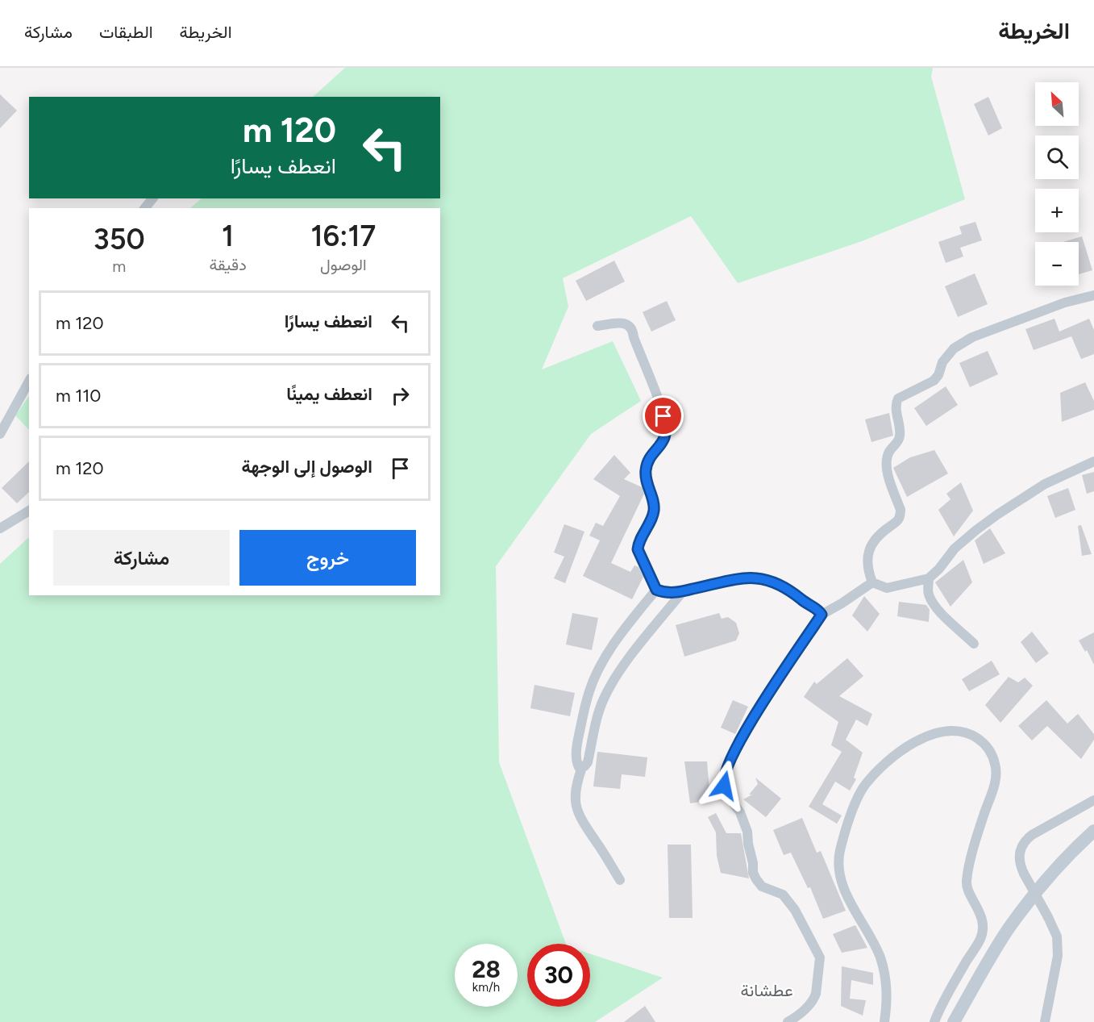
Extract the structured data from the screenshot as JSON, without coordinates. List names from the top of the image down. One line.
{"districts":["عطشانة"],"north":"top left","page":{"header":"الخريطة","nav":["الخريطة","الطبقات","مشاركة"],"map_buttons":["+","−"],"turn":["120 m","انعطف يسارًا"],"eta":["16:17","الوصول","1","دقيقة","350","m"],"list":[{"name":"انعطف يسارًا","value":"120 m"},{"name":"انعطف يمينًا","value":"110 m"},{"name":"الوصول إلى الوجهة","value":"120 m"}],"buttons":["خروج","مشاركة"],"speed":"28 km/h","limit":"30"}}
